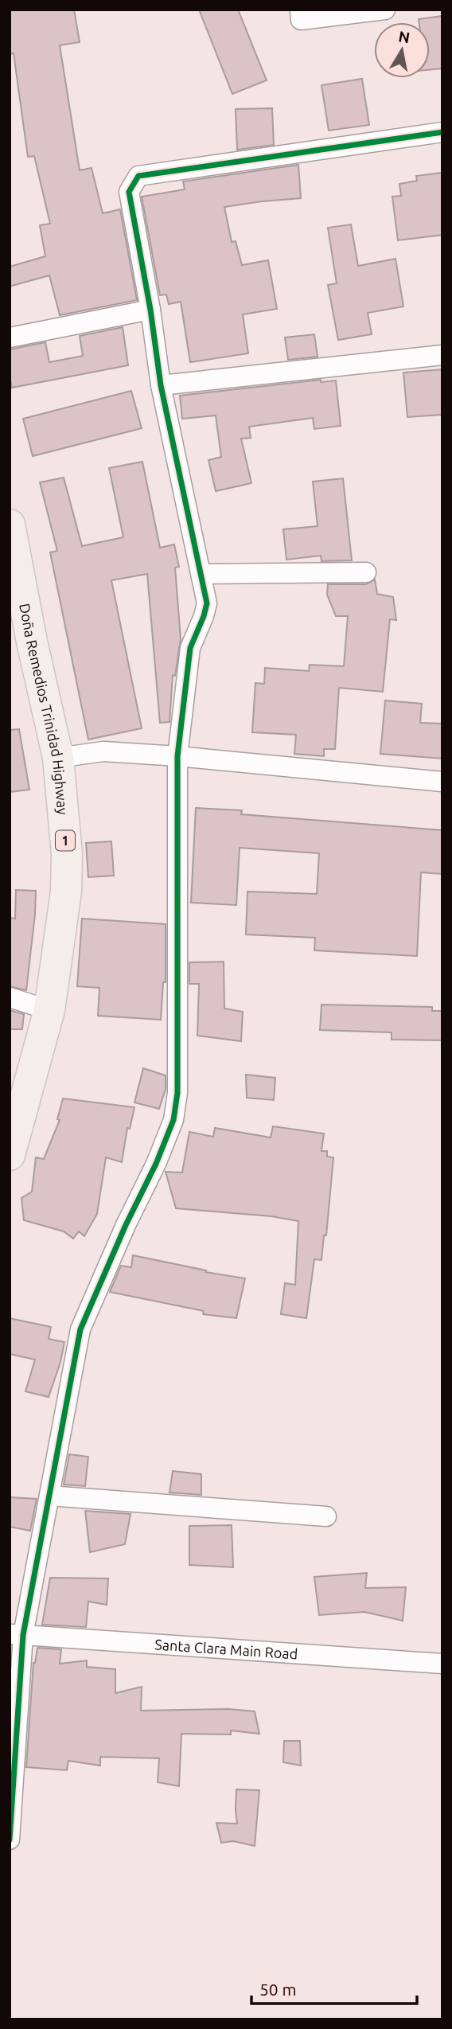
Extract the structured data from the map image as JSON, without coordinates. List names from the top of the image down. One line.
{"streets":{"highway":["Doña Remedios Trinidad Highway","1"],"street":["Santa Clara Main Road"]},"scale_bar":"50 m","north":"top"}
